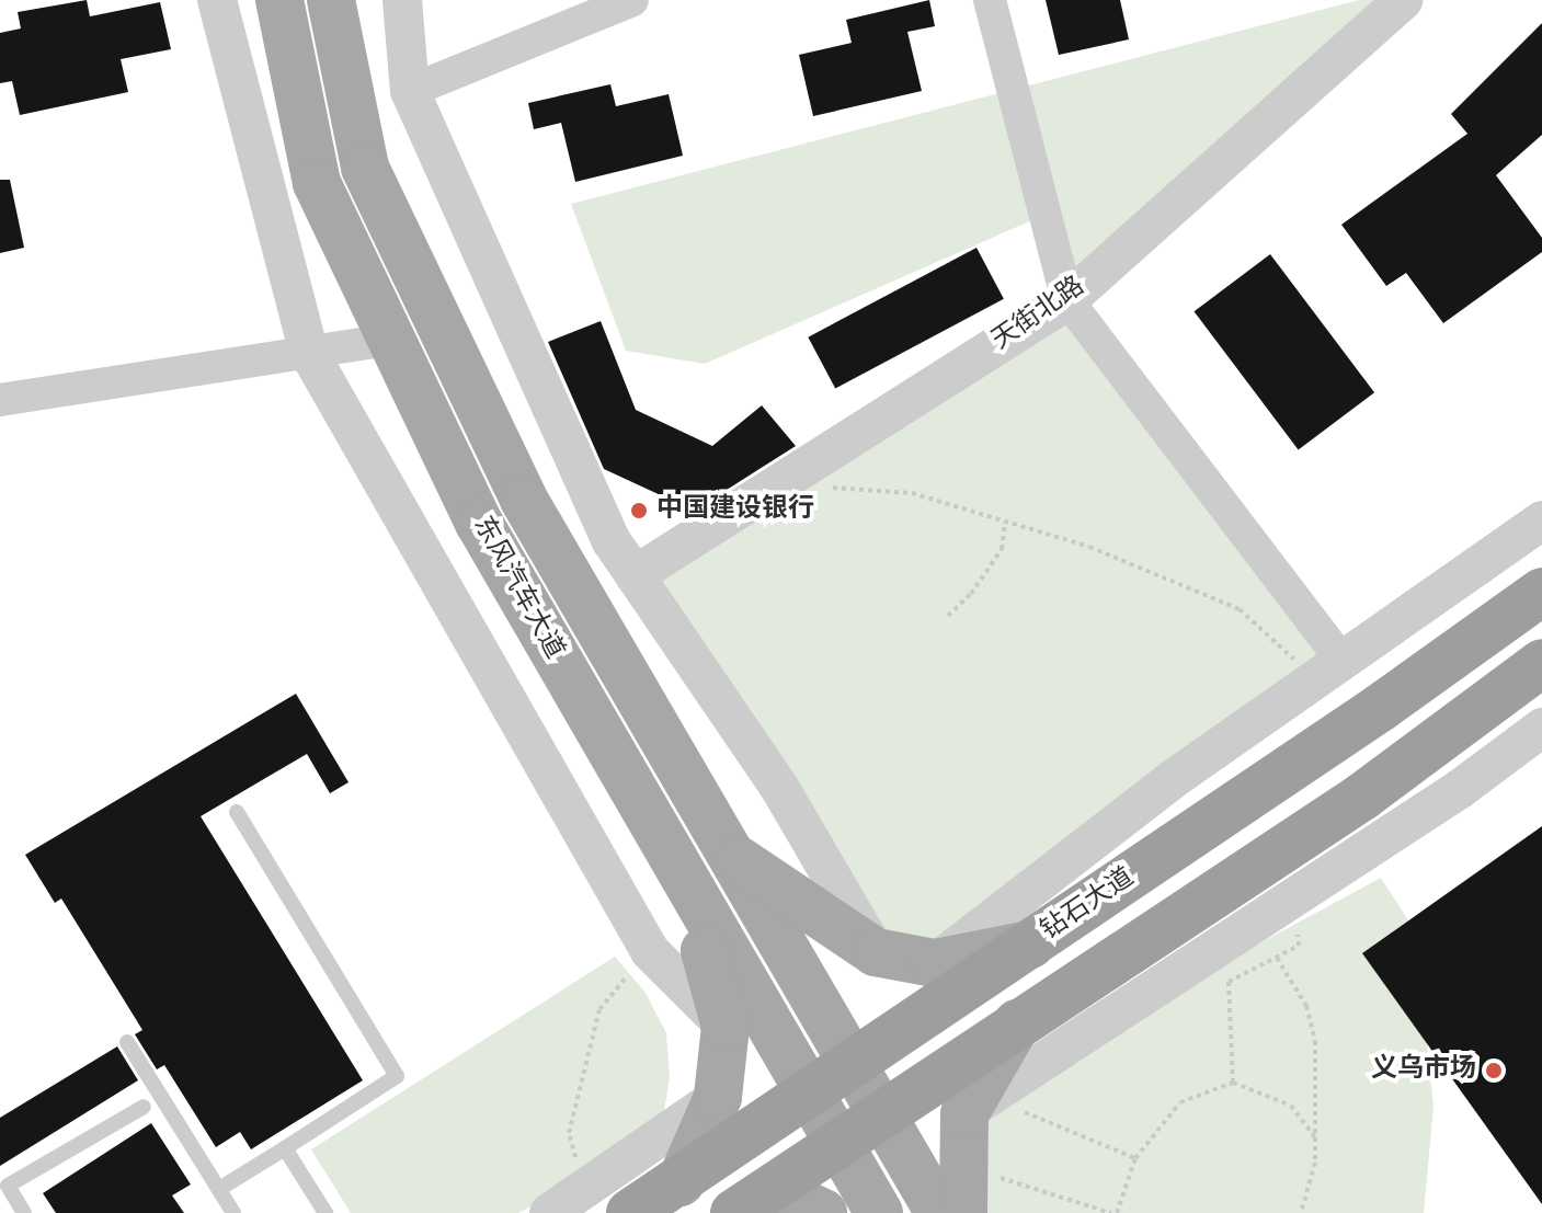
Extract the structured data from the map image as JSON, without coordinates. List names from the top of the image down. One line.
{"streets":{"highway":["钻石大道"],"main road":["东风汽车大道"],"street":["天街北路"]},"crossings":[["东风汽车大道","钻石大道"]],"places":["中国建设银行","义乌市场"]}
